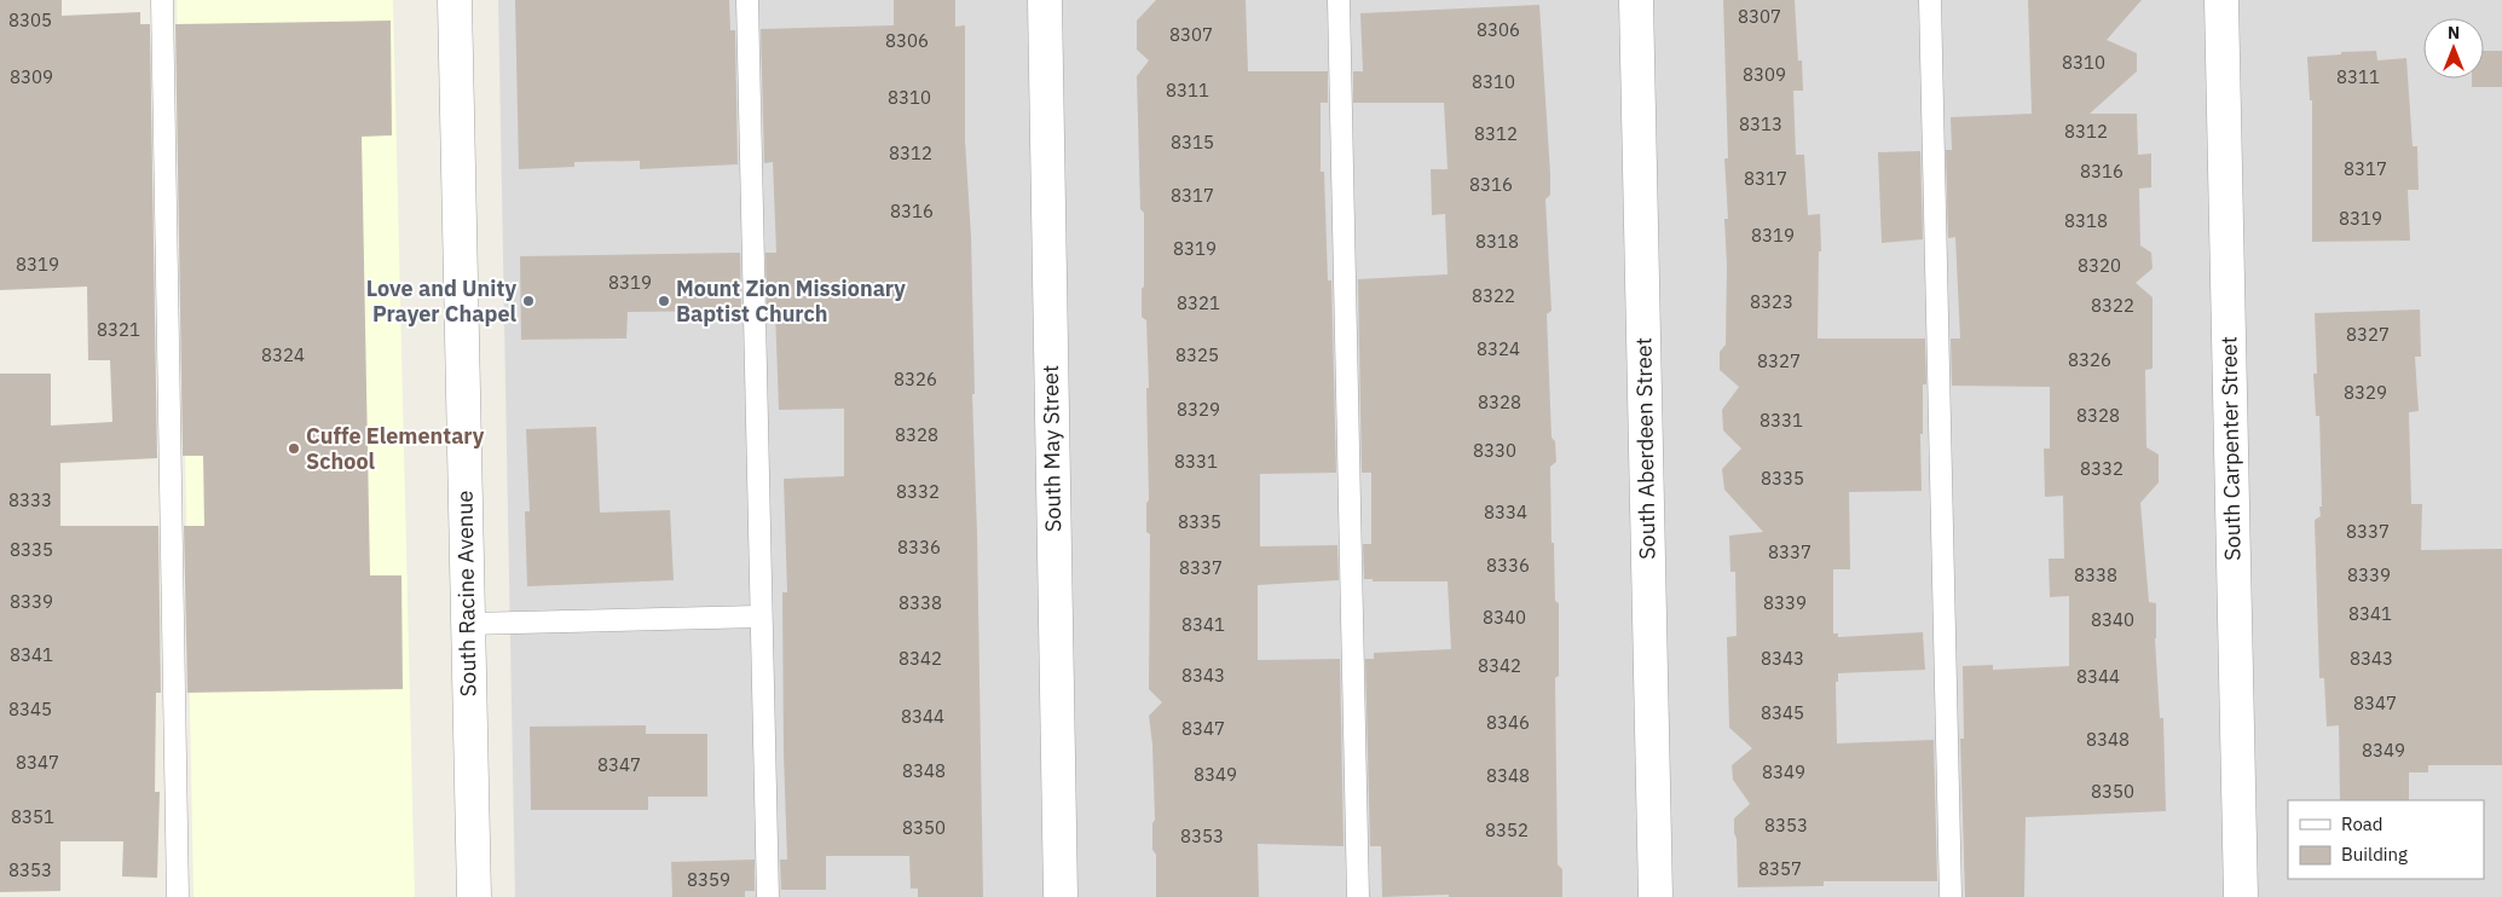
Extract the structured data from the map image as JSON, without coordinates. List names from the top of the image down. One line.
{"streets":{"street":["South May Street","South Aberdeen Street","South Carpenter Street","South Racine Avenue"]},"places":["Love and Unity Prayer Chapel","Mount Zion Missionary Baptist Church","Cuffe Elementary School"],"house_numbers":["8307","8305","8306","8307","8306","8310","8309","8309","8311","8310","8311","8310","8313","8312","8312","8315","8312","8317","8316","8317","8316","8317","8316","8319","8318","8319","8318","8319","8319","8320","8319","8322","8323","8321","8322","8321","8327","8324","8324","8325","8326","8327","8326","8329","8328","8329","8328","8331","8328","8330","8331","8332","8335","8332","8333","8334","8335","8337","8336","8335","8337","8336","8337","8338","8339","8339","8338","8339","8341","8340","8340","8341","8341","8342","8343","8343","8342","8343","8344","8347","8345","8345","8344","8346","8347","8348","8349","8347","8347","8348","8349","8349","8348","8350","8351","8353","8350","8352","8353","8357","8353","8359"],"legend":["Road","Building"],"north":"top"}
